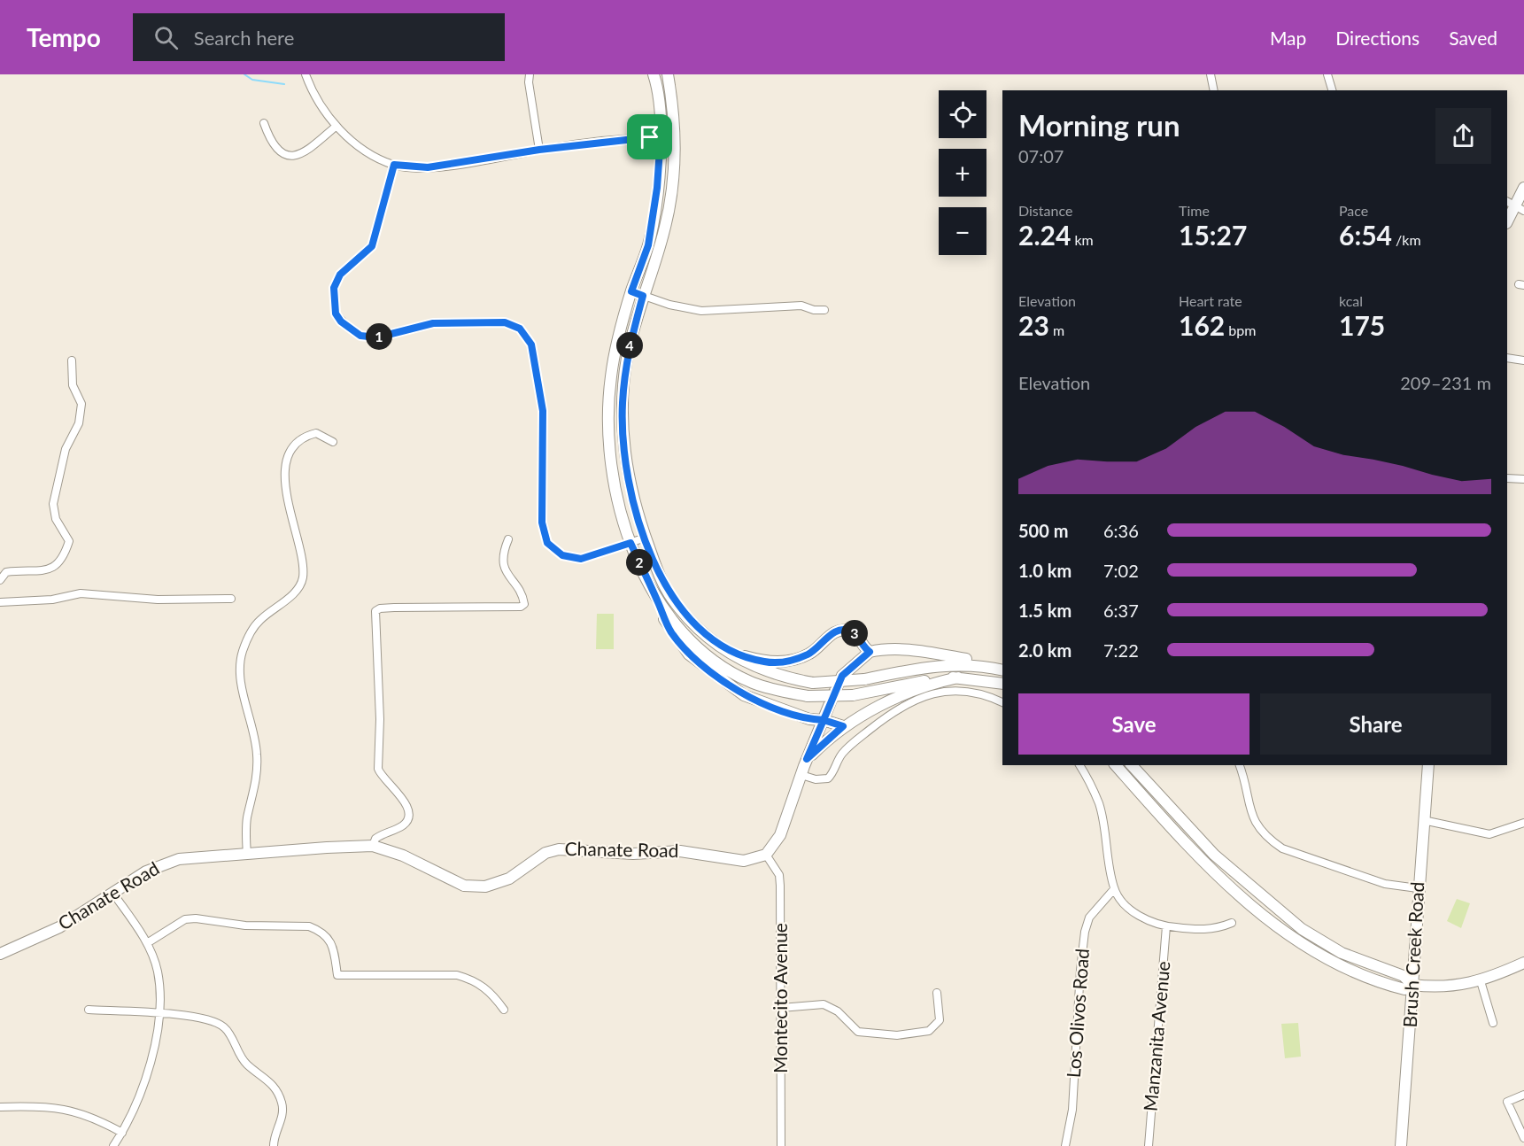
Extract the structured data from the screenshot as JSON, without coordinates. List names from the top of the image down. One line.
{"streets":{"main road":["Chanate Road","Brush Creek Road"],"street":["Montecito Avenue","Los Olivos Road","Manzanita Avenue"]},"crossings":[["Chanate Road","Montecito Avenue"]],"page":{"header":"Tempo","search":"Search here","nav":["Map","Directions","Saved"],"map_buttons":["+","−"],"heading":["Morning run","07:07"],"stats":[["Distance","2.24 km"],["Time","15:27"],["Pace","6:54 /km"],["Elevation","23 m"],["Heart rate","162 bpm"],["kcal","175"]],"pins":["1","4","2","3"],"chart":["Elevation","209–231 m"],"list":[{"name":"500 m","note":"6:36"},{"name":"1.0 km","note":"7:02"},{"name":"1.5 km","note":"6:37"},{"name":"2.0 km","note":"7:22"}],"buttons":["Save","Share"]}}
